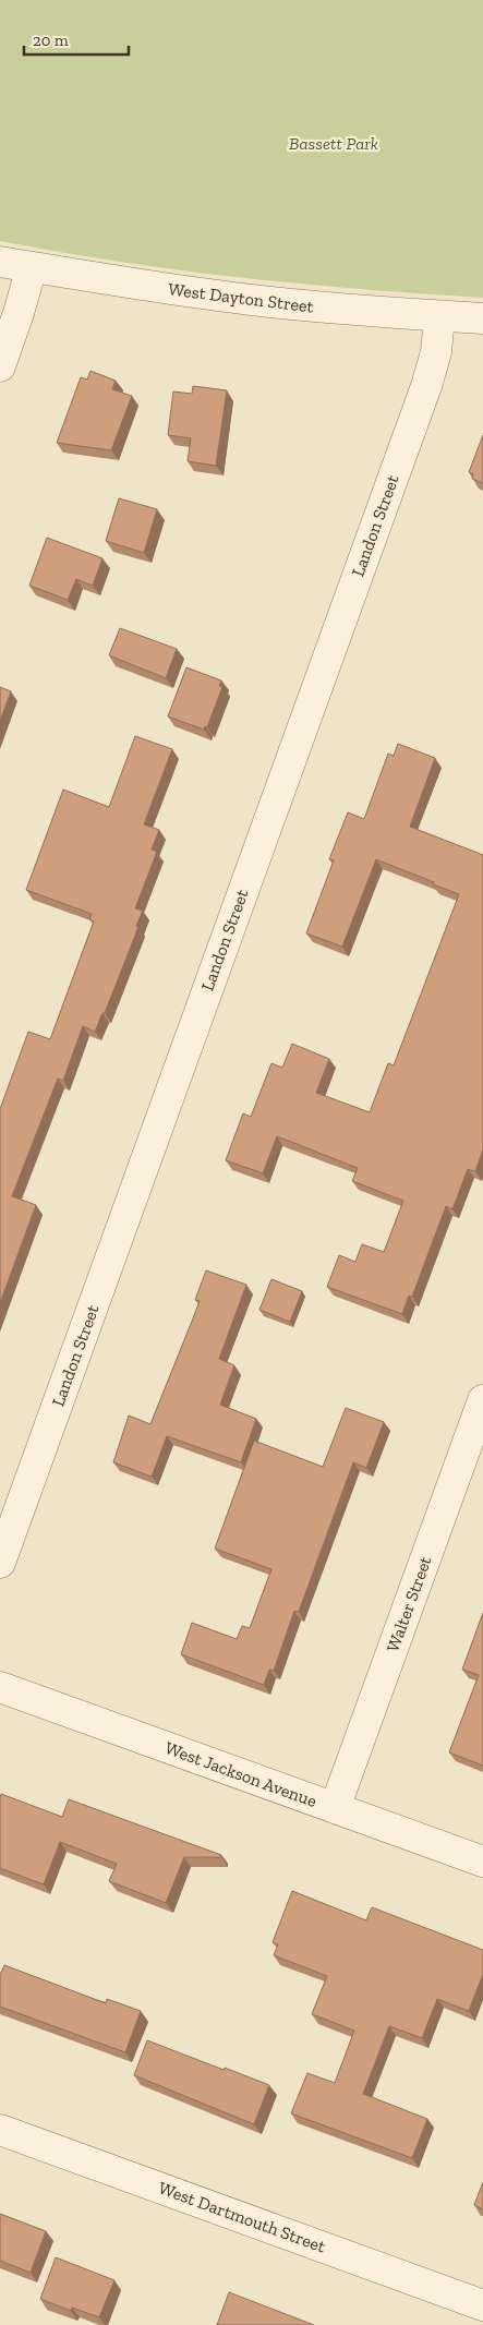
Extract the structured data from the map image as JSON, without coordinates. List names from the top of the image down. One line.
{"streets":{"street":["West Dayton Street","Landon Street","Walter Street","West Jackson Avenue","West Dartmouth Street"]},"crossings":[["West Dayton Street","Landon Street"],["Walter Street","West Jackson Avenue"]],"parks":["Bassett Park"],"scale_bar":"20 m"}
